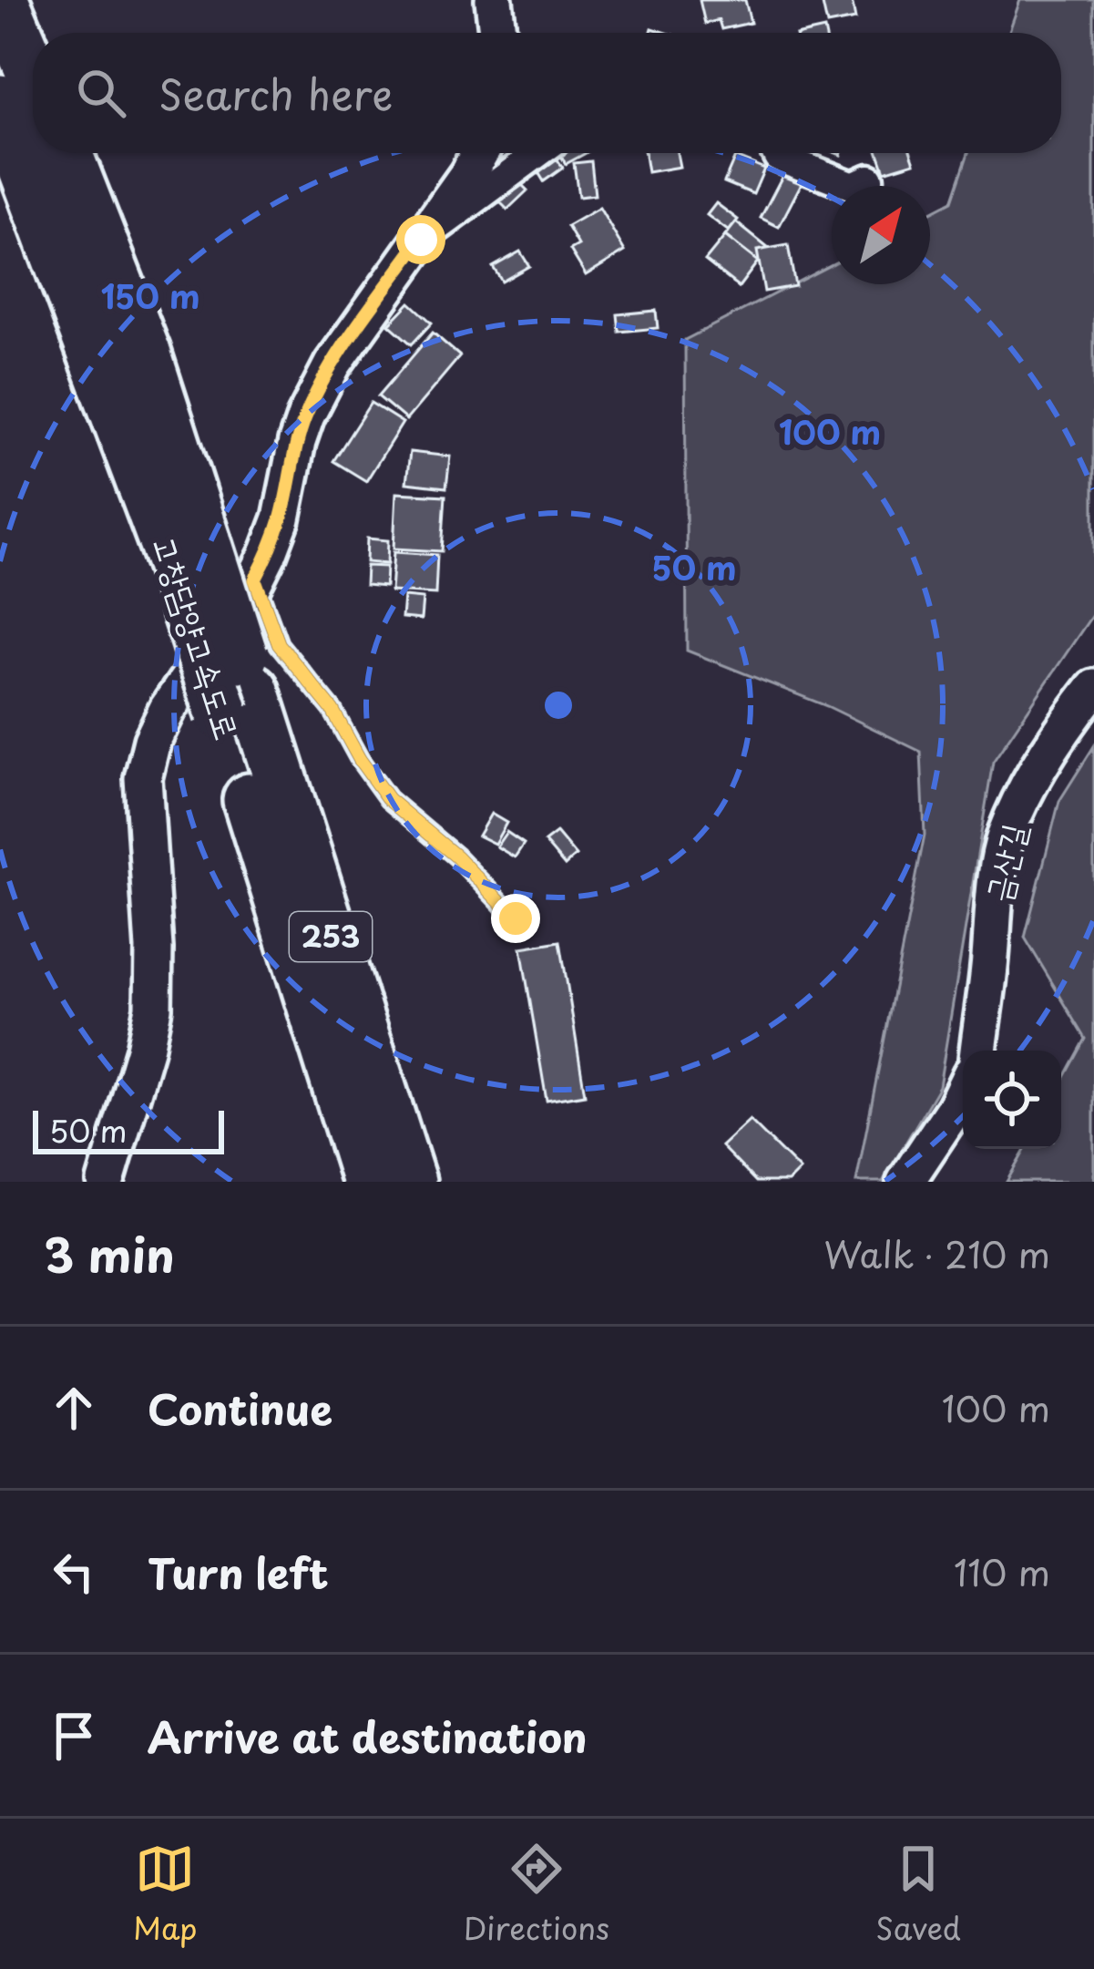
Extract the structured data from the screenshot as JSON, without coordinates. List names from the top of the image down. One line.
{"streets":{"highway":["고창담양고속도로","253"],"street":["금산길"]},"scale_bar":"50 m","north":"top right","page":{"search":"Search here","scale":"50 m","heading":["3 min","Walk · 210 m"],"list":[["Continue","100 m"],["Turn left","110 m"],"Arrive at destination"],"nav":["Map","Directions","Saved"]},"rings":["150 m","100 m","50 m"]}
